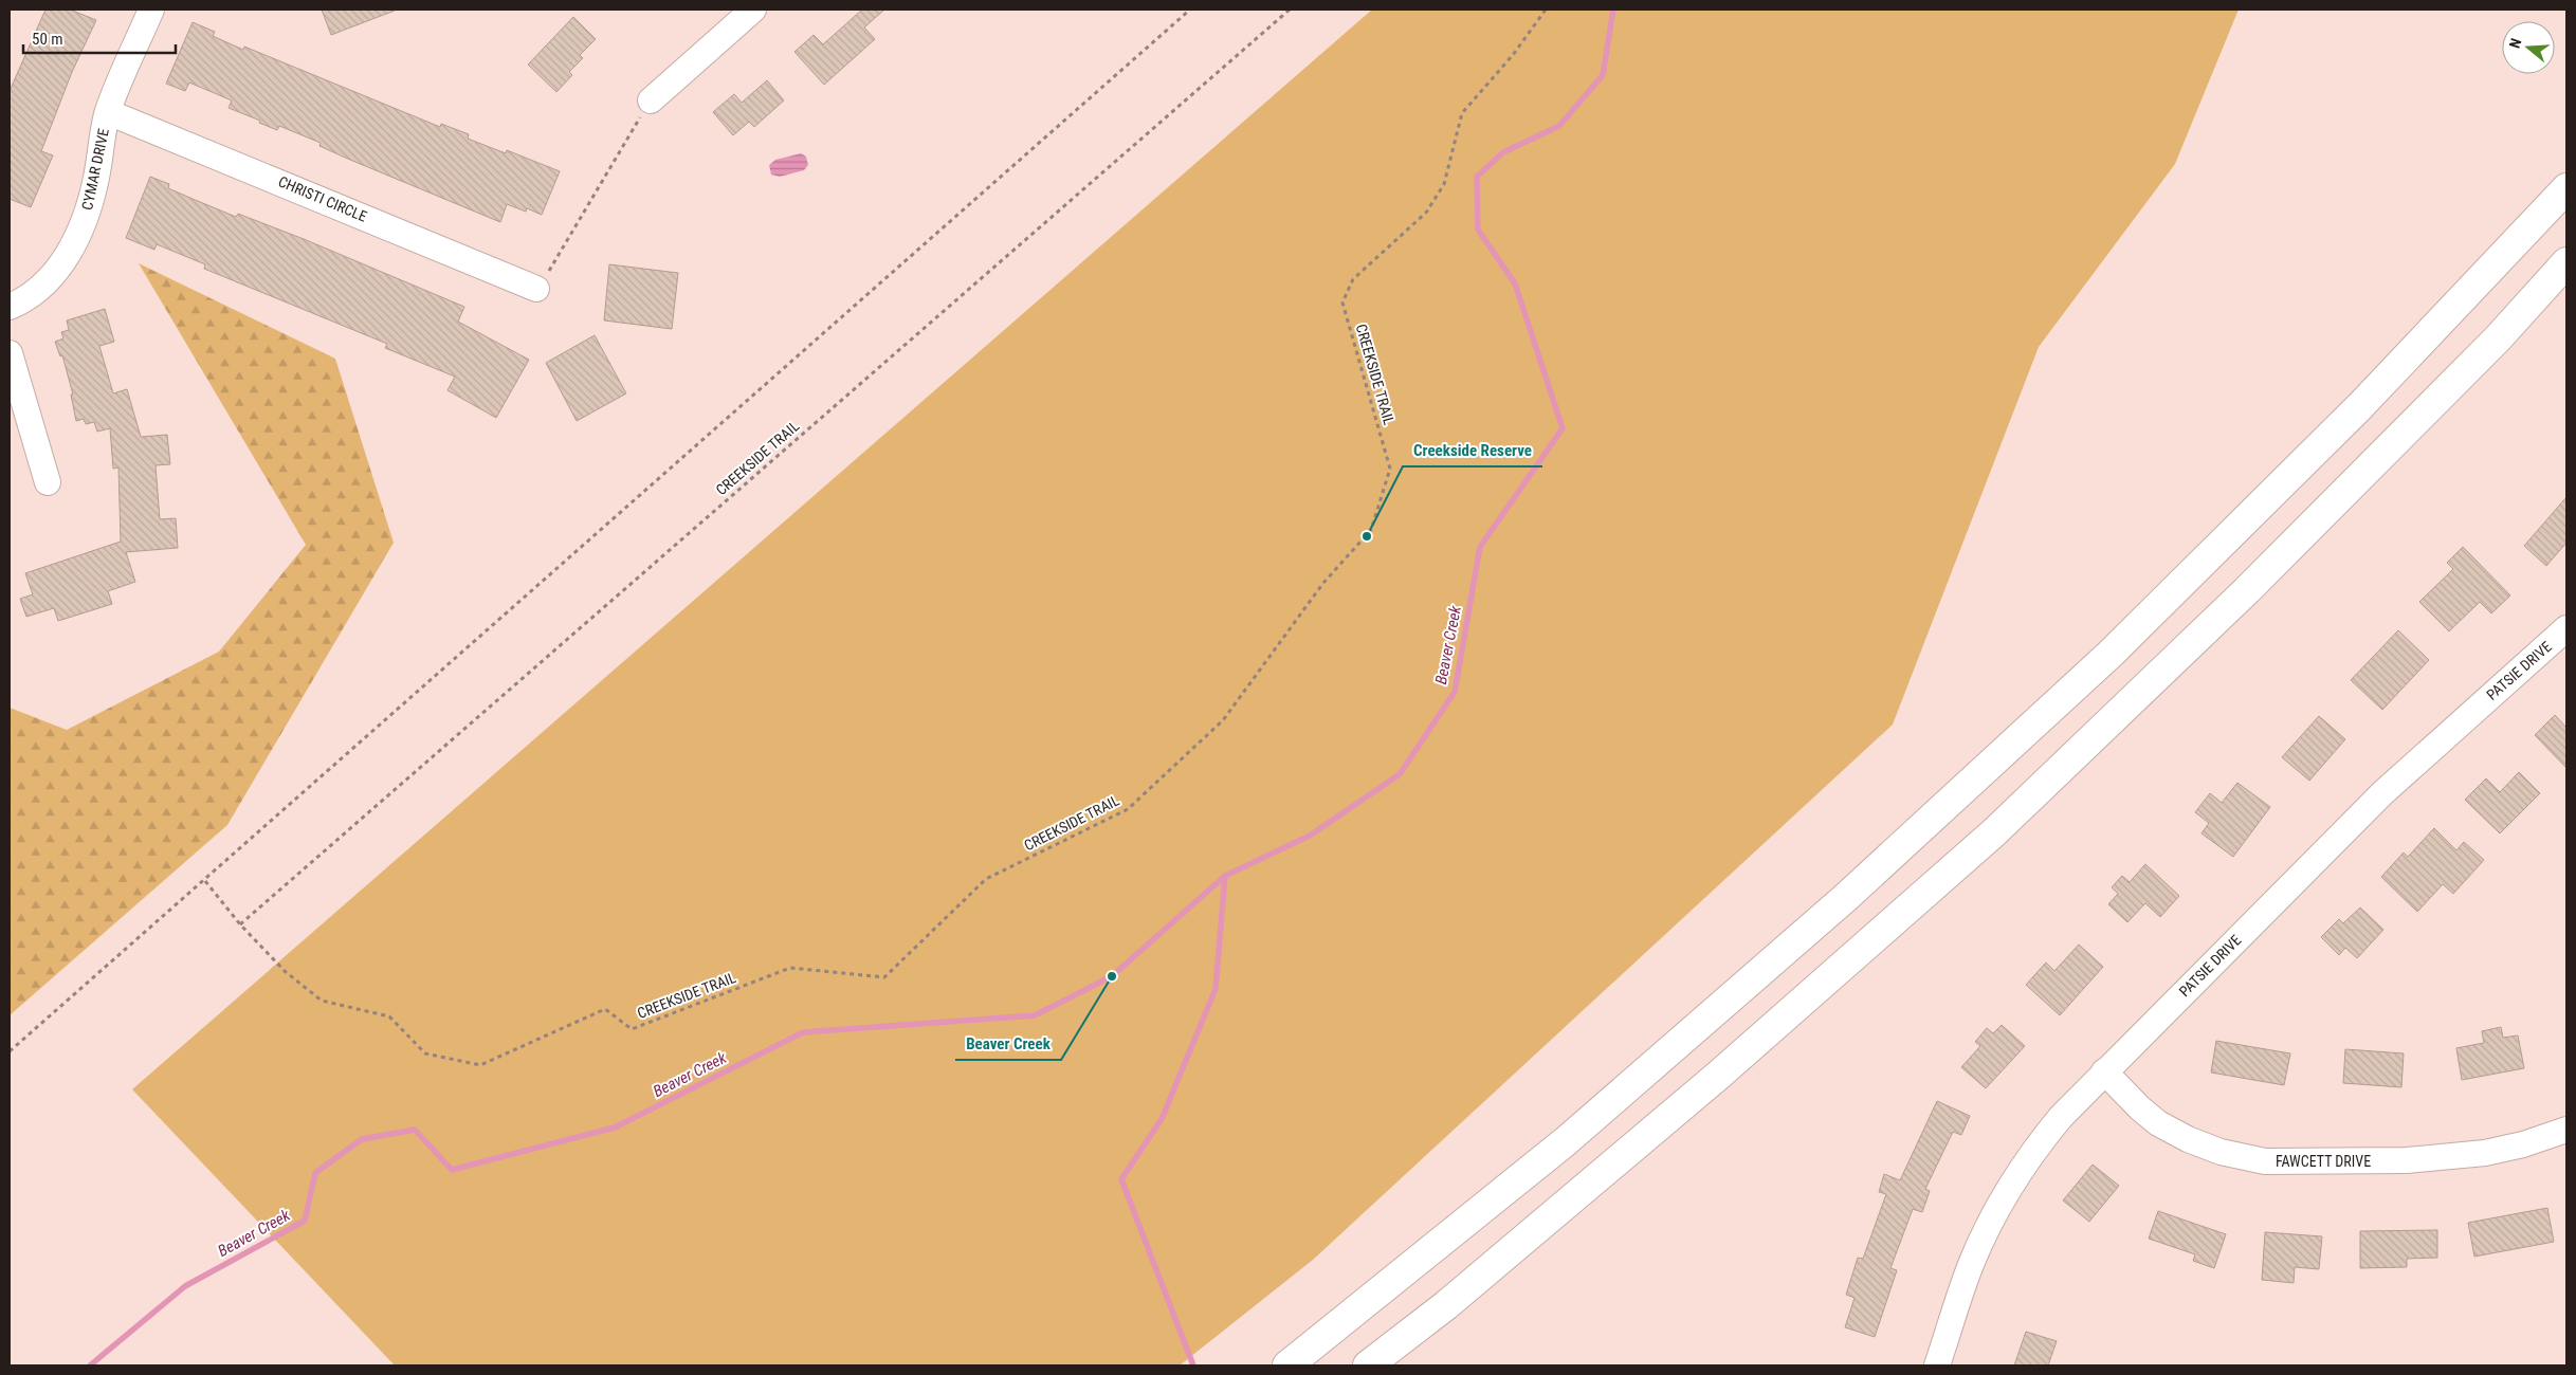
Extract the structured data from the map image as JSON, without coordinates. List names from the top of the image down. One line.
{"streets":{"street":["CYMAR DRIVE","CHRISTI CIRCLE","PATSIE DRIVE","FAWCETT DRIVE"],"path":["CREEKSIDE TRAIL"]},"crossings":[["CYMAR DRIVE","CHRISTI CIRCLE"],["PATSIE DRIVE","FAWCETT DRIVE"]],"water":["Beaver Creek"],"places":["Creekside Reserve","Beaver Creek"],"scale_bar":"50 m","north":"left"}
